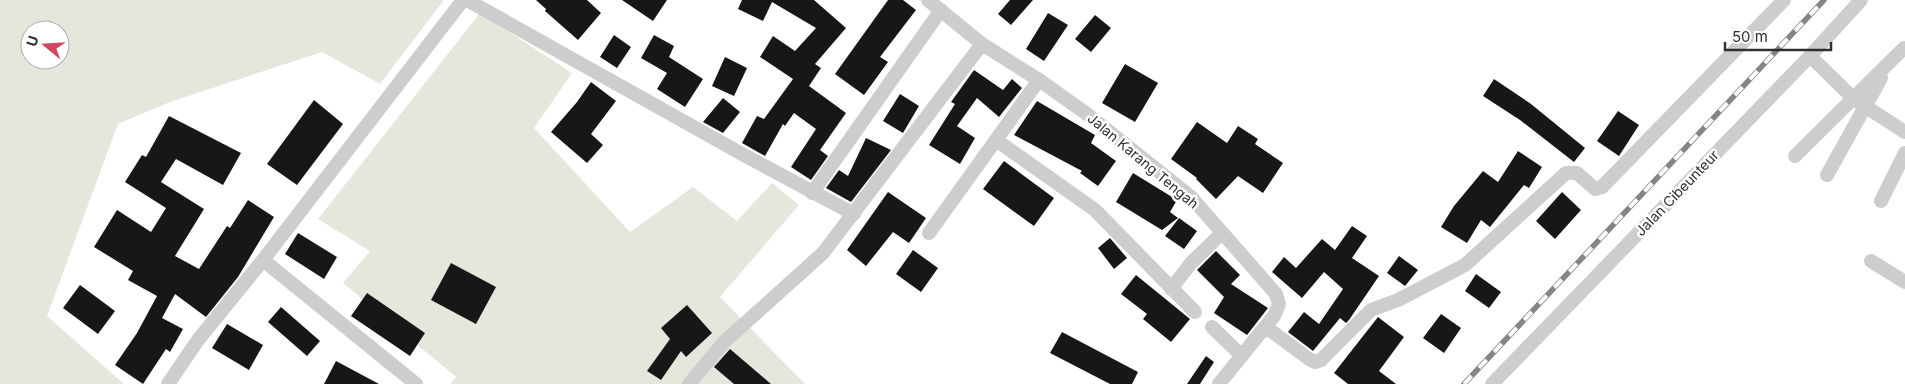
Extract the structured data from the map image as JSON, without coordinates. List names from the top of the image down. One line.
{"streets":{"street":["Jalan Karang Tengah","Jalan Cibeunteur"]},"scale_bar":"50 m","north":"left"}
